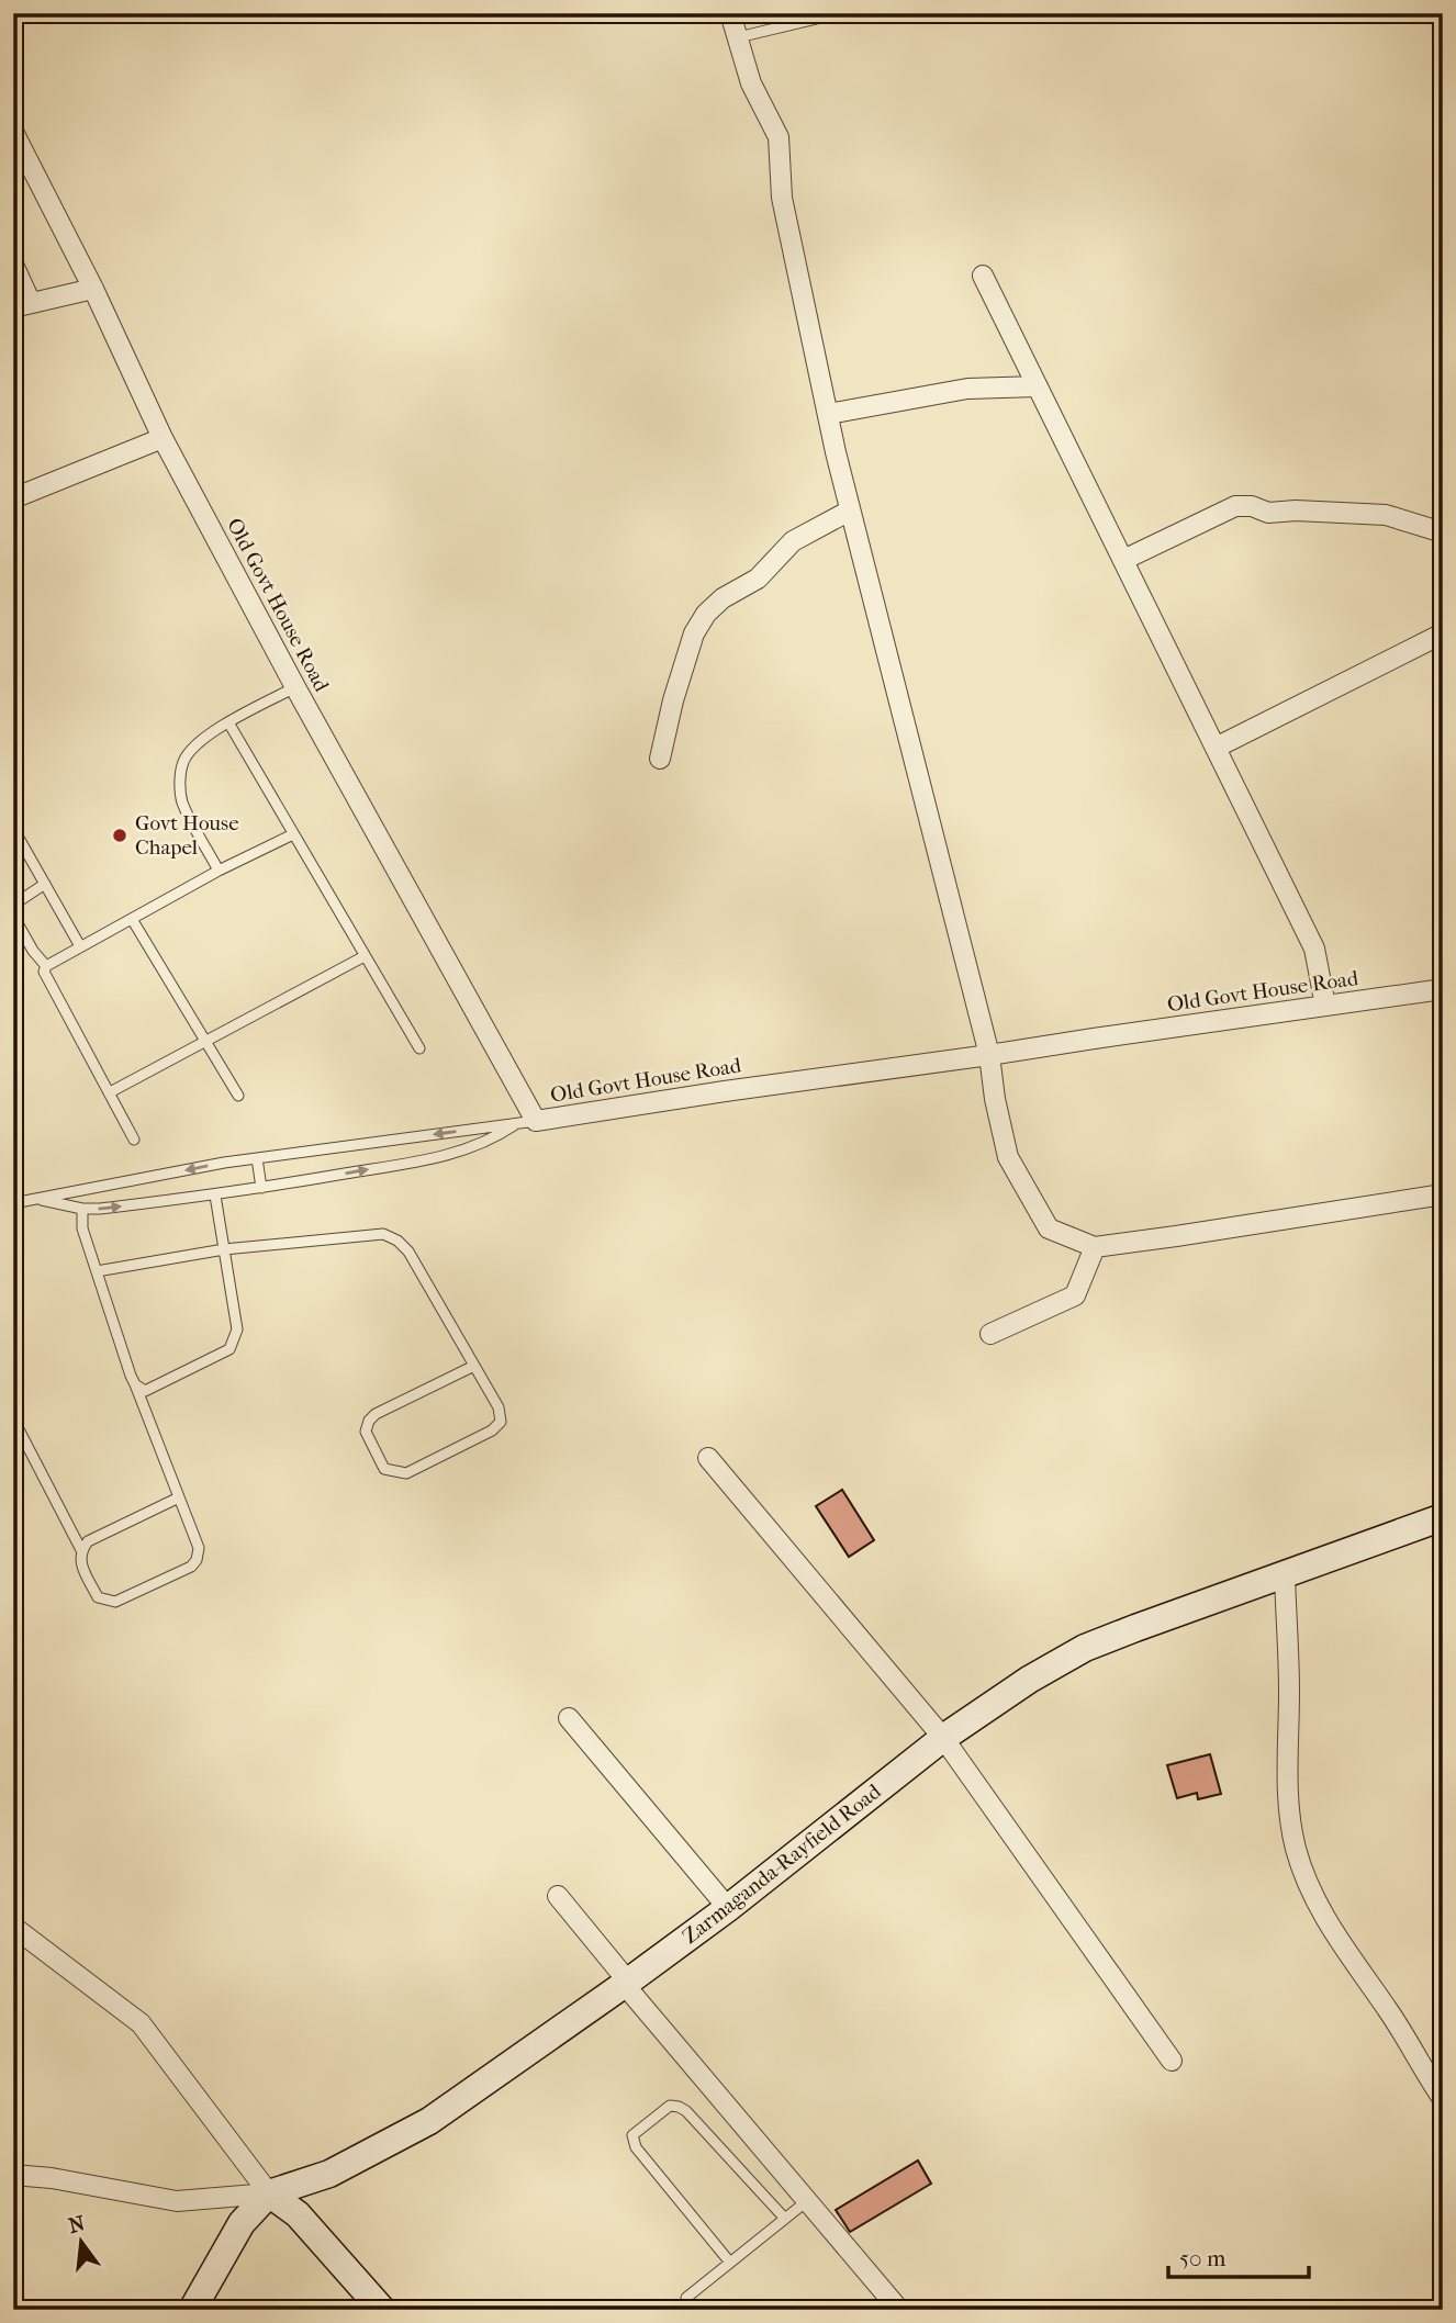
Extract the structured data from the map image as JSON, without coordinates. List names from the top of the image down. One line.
{"streets":{"street":["Old Govt House Road","Zarmaganda-Rayfield Road"]},"places":["Govt House Chapel"],"scale_bar":"50 m","north":"top"}
